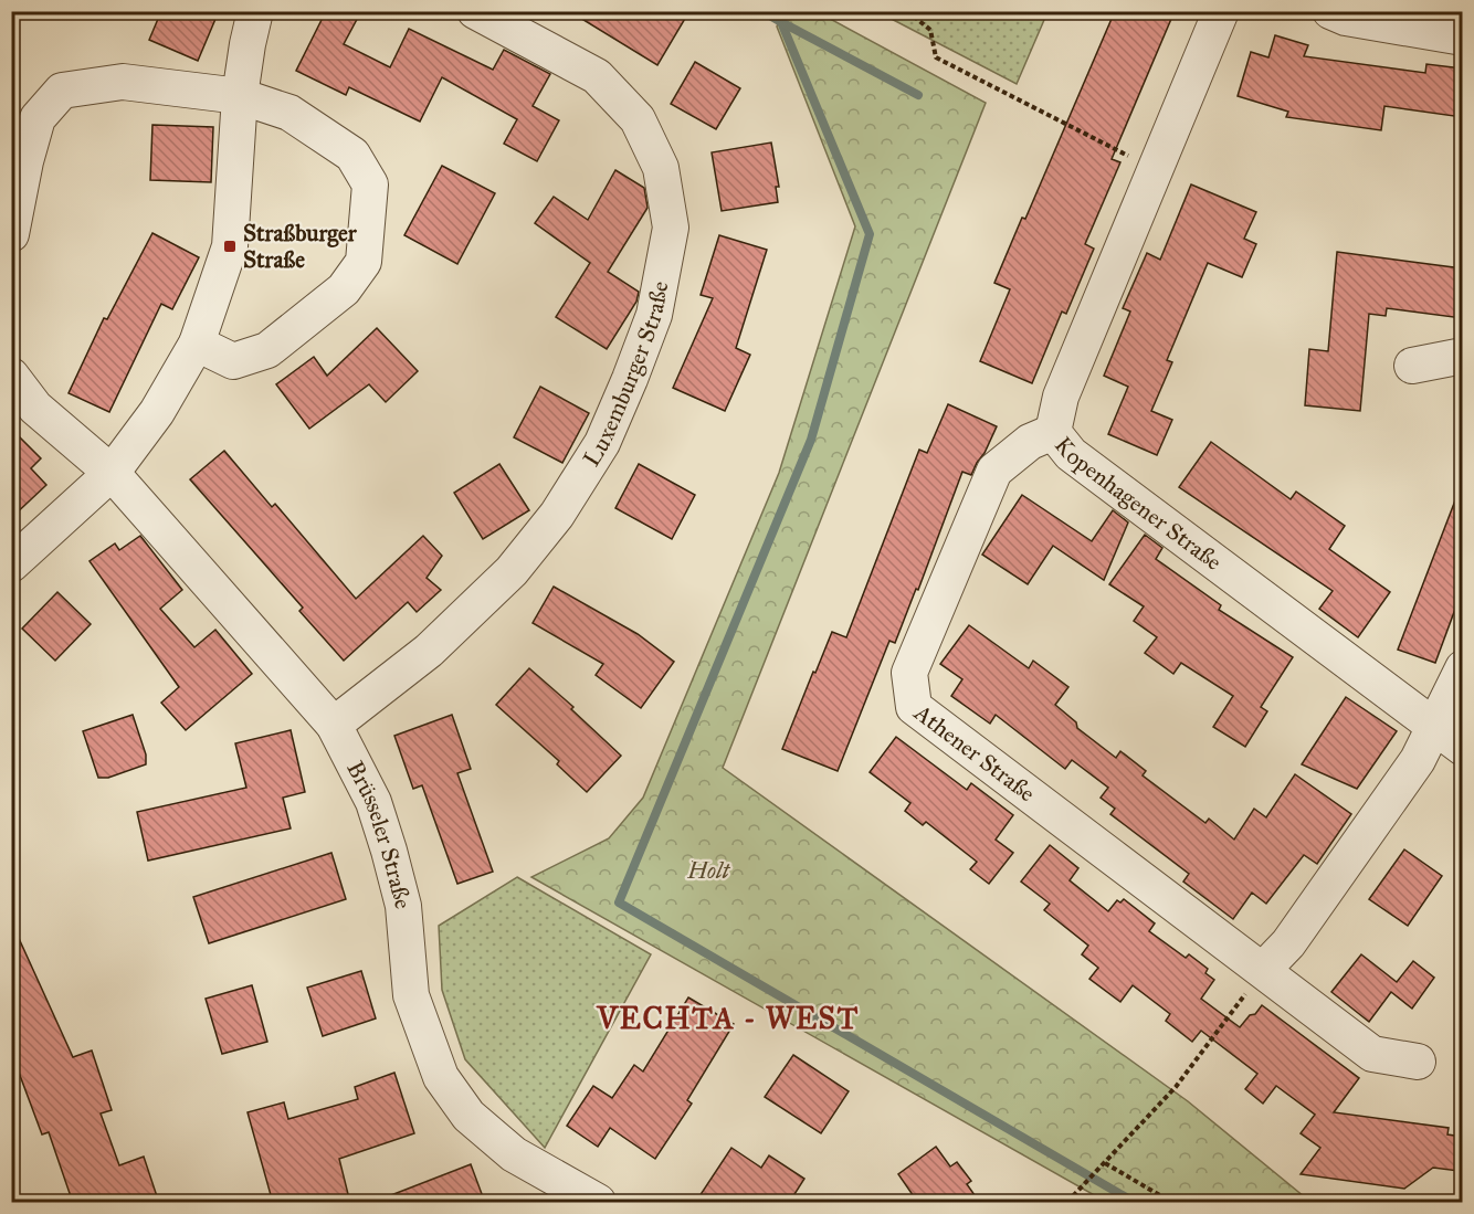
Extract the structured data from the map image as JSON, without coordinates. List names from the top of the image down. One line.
{"streets":{"street":["Luxemburger Straße","Kopenhagener Straße","Athener Straße","Brüsseler Straße"]},"crossings":[["Luxemburger Straße","Brüsseler Straße"],["Kopenhagener Straße","Athener Straße"]],"districts":["VECHTA - WEST"],"parks":["Holt"],"places":{"transit":["Straßburger Straße"]}}
